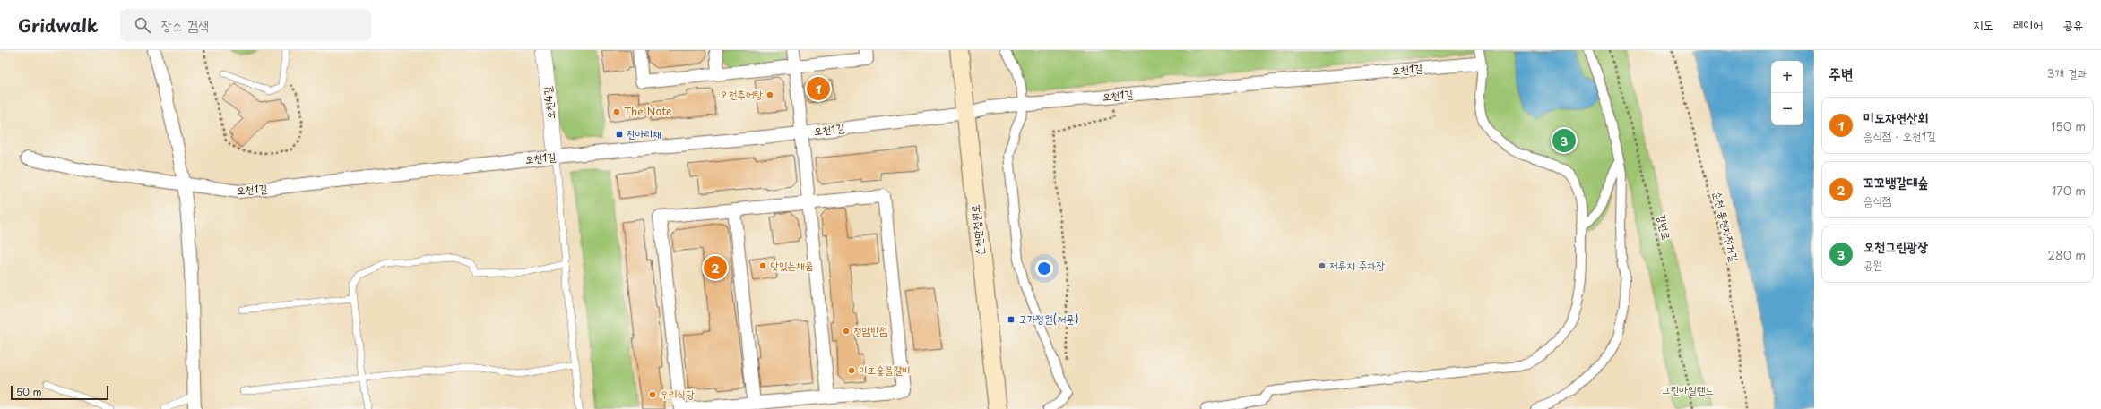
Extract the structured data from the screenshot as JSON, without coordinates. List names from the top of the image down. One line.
{"streets":{"main road":["순천만정원로"],"street":["오천1길","오천4길"],"path":["순천 동천자전거길","강변로"]},"crossings":[["오천1길","오천4길"],["오천1길","순천만정원로"]],"parks":["그린아일랜드"],"places":{"other":["오천추어탕","The Note","맛있는채움","저류지 주차장","청암반점","이조숯불갈비","우리식당"],"transit":["진아리채","국가정원(서문)"]},"scale_bar":"50 m","page":{"header":"Gridwalk","search":"장소 검색","nav":["지도","레이어","공유"],"heading":["주변","3개 결과"],"map_buttons":["+","−"],"pins":["1","3","2"],"list":[{"mark":"1","name":"미도자연산회","note":"음식점 · 오천1길","value":"150 m"},{"mark":"2","name":"꼬꼬뱅갈대숲","note":"음식점","value":"170 m"},{"mark":"3","name":"오천그린광장","note":"공원","value":"280 m"}],"scale":"50 m"}}
